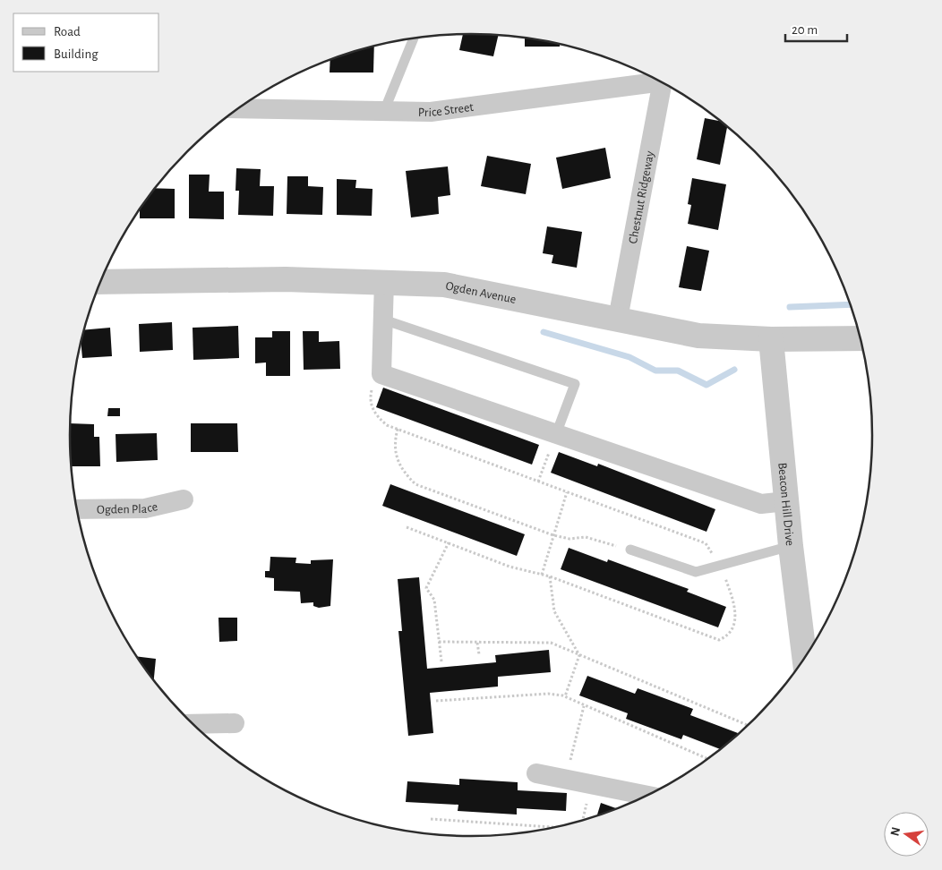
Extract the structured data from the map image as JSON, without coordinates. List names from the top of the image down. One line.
{"streets":{"street":["Price Street","Chestnut Ridgeway","Ogden Avenue","Beacon Hill Drive","Ogden Place"]},"crossings":[["Chestnut Ridgeway","Ogden Avenue"],["Ogden Avenue","Beacon Hill Drive"]],"legend":["Road","Building"],"scale_bar":"20 m","north":"left"}
